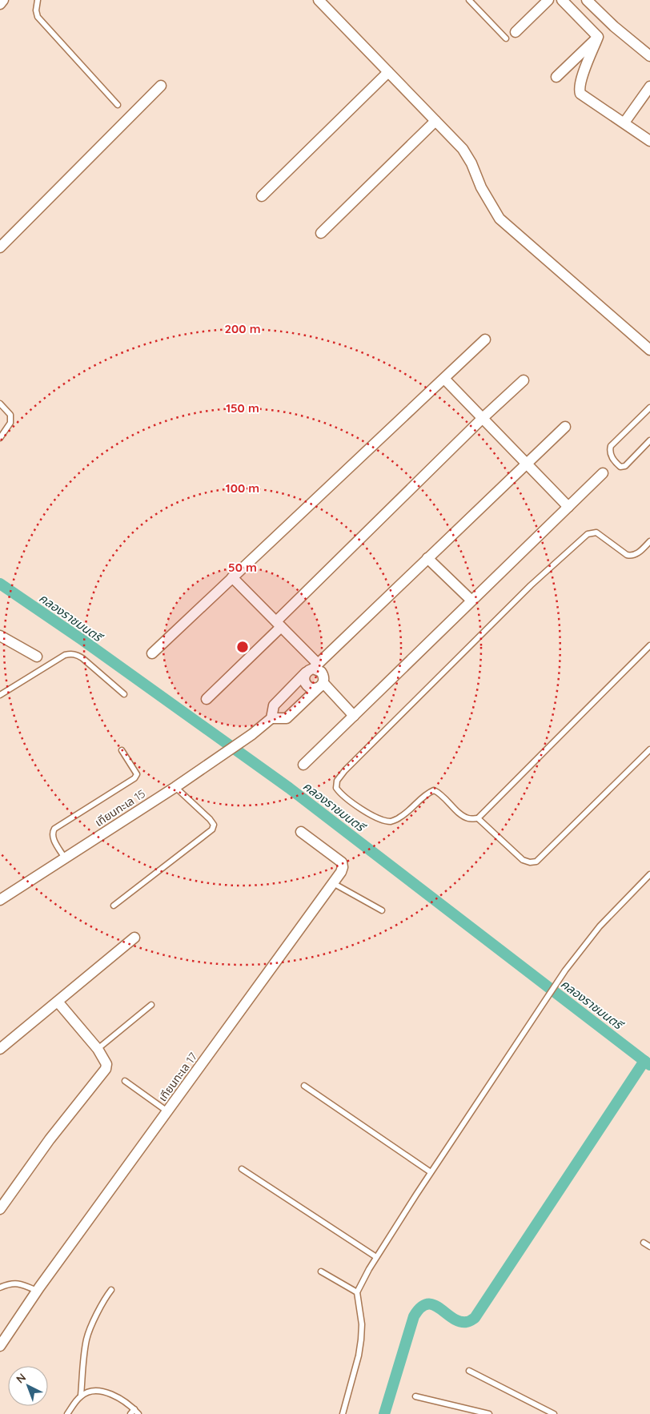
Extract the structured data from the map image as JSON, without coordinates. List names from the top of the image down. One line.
{"streets":{"street":["เทียนทะเล 15","เทียนทะเล 17"]},"water":["คลองราชมนตรี"],"north":"top left","rings":["200 m","150 m","100 m","50 m"]}
